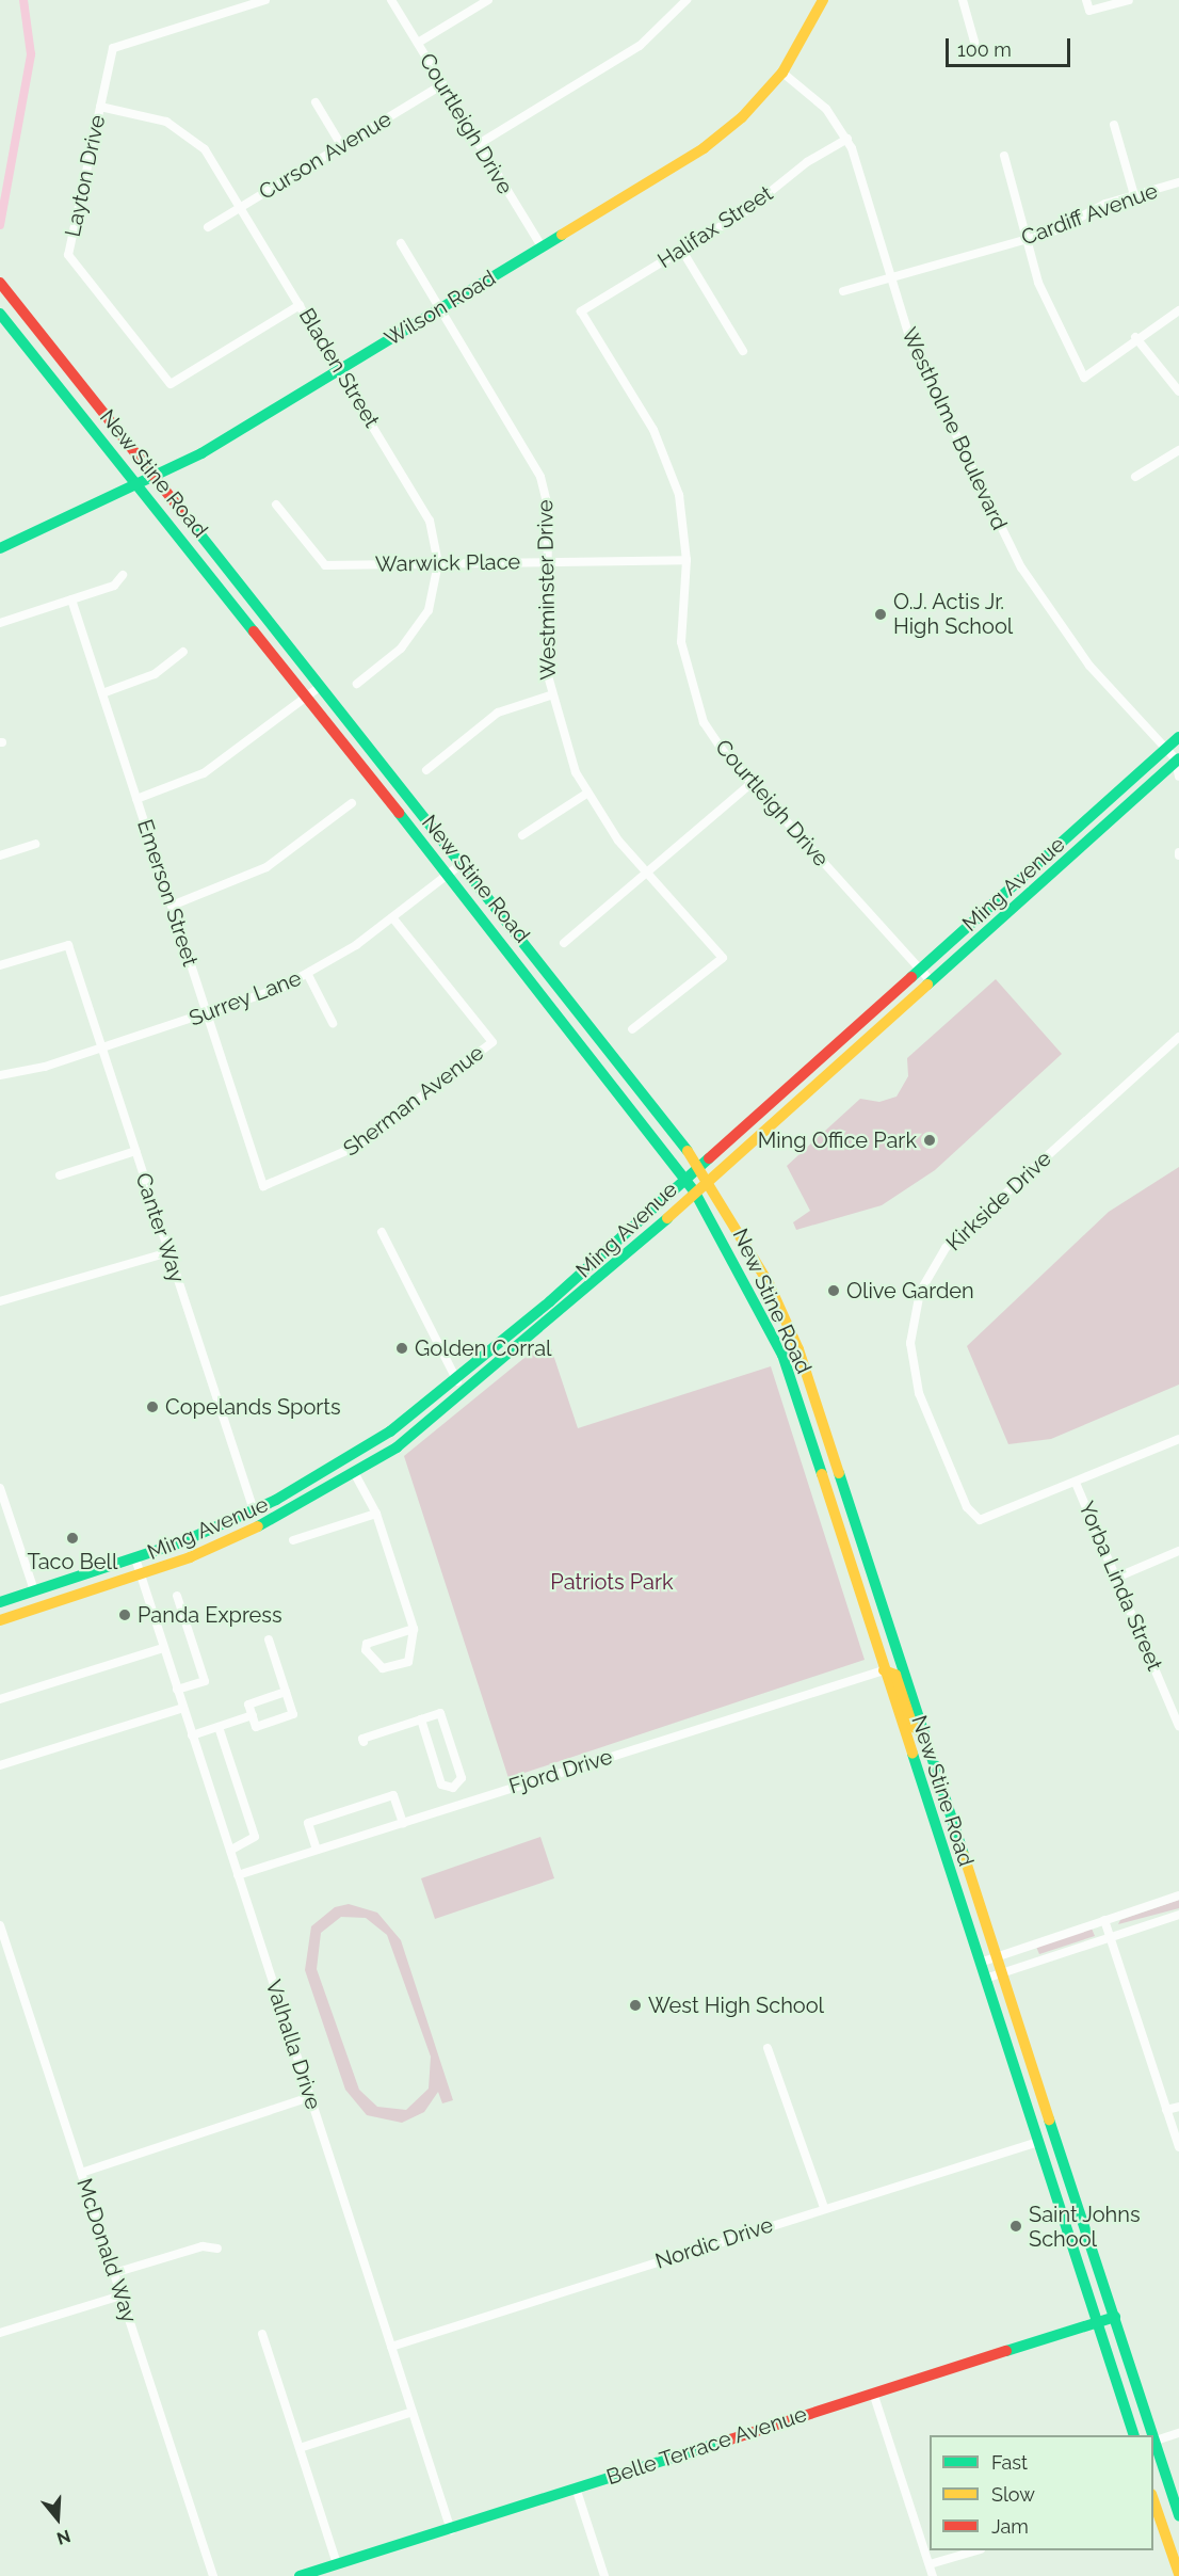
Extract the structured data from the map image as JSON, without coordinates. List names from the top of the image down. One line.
{"streets":{"main road":["Wilson Road","New Stine Road","Ming Avenue","Belle Terrace Avenue"],"street":["Courtleigh Drive","Curson Avenue","Layton Drive","Cardiff Avenue","Halifax Street","Bladen Street","Westholme Boulevard","Warwick Place","Westminster Drive","Emerson Street","Surrey Lane","Sherman Avenue","Kirkside Drive","Canter Way","Yorba Linda Street","Fjord Drive","Valhalla Drive","Nordic Drive","McDonald Way"]},"crossings":[["Courtleigh Drive","Curson Avenue"],["Courtleigh Drive","Halifax Street"],["Courtleigh Drive","Wilson Road"],["Courtleigh Drive","Warwick Place"],["Courtleigh Drive","Ming Avenue"],["Curson Avenue","Bladen Street"],["Layton Drive","Bladen Street"],["Cardiff Avenue","Westholme Boulevard"],["Halifax Street","Westholme Boulevard"],["Wilson Road","Bladen Street"],["Wilson Road","Westholme Boulevard"],["Wilson Road","New Stine Road"],["Wilson Road","Westminster Drive"],["Bladen Street","Warwick Place"],["Westholme Boulevard","Ming Avenue"],["New Stine Road","Ming Avenue"],["New Stine Road","Surrey Lane"],["New Stine Road","Fjord Drive"],["New Stine Road","Nordic Drive"],["New Stine Road","Belle Terrace Avenue"],["Warwick Place","Westminster Drive"],["Ming Avenue","Canter Way"],["Ming Avenue","Valhalla Drive"],["Emerson Street","Surrey Lane"],["Emerson Street","Sherman Avenue"],["Surrey Lane","Sherman Avenue"],["Surrey Lane","Canter Way"],["Kirkside Drive","Yorba Linda Street"],["Fjord Drive","Valhalla Drive"],["Valhalla Drive","Nordic Drive"],["Valhalla Drive","Belle Terrace Avenue"]],"parks":["Patriots Park"],"places":["O.J. Actis Jr. High School","Ming Office Park","Olive Garden","Golden Corral","Copelands Sports","Taco Bell","Panda Express","West High School","Saint Johns School"],"legend":["Fast","Slow","Jam"],"scale_bar":"100 m","north":"bottom"}
